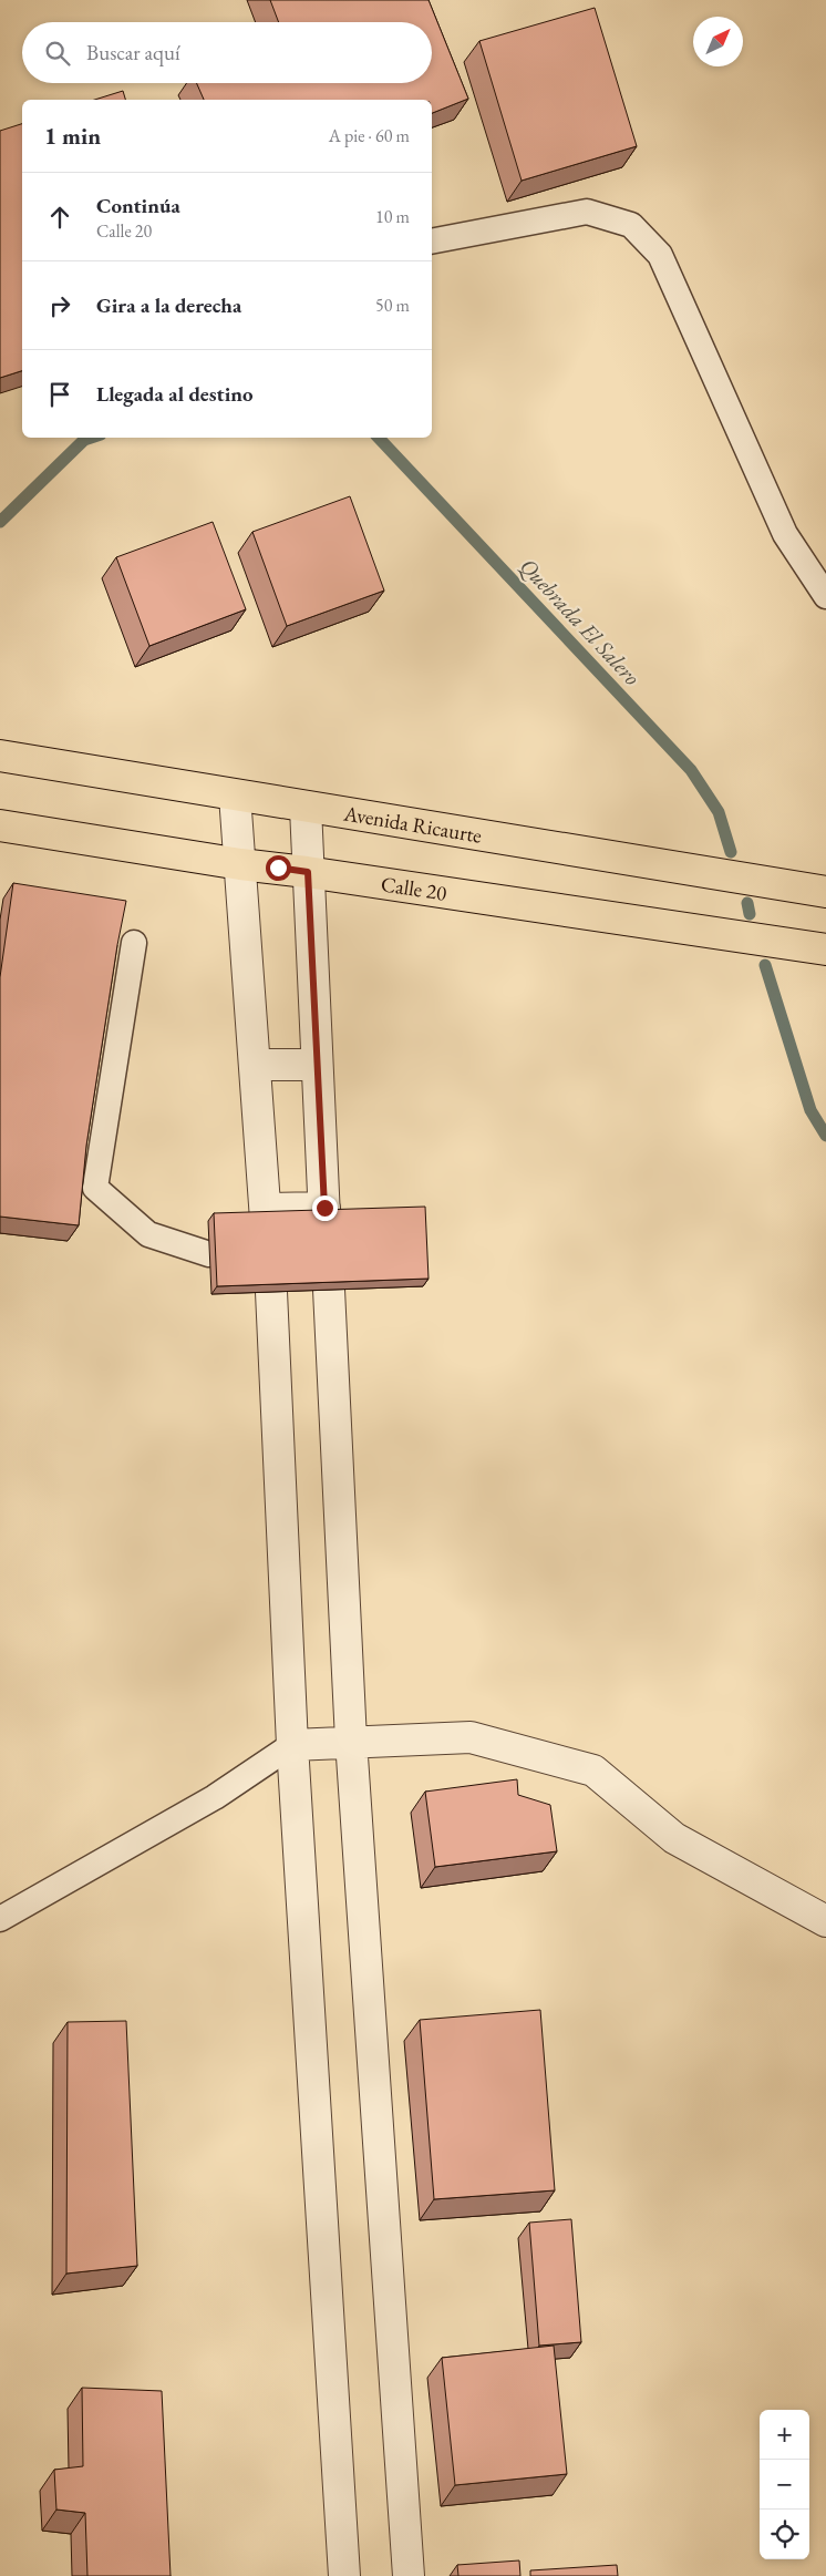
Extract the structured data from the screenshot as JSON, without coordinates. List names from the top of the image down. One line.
{"streets":{"main road":["Avenida Ricaurte","Calle 20"]},"water":["Quebrada El Salero"],"north":"top right","page":{"search":"Buscar aquí","heading":["1 min","A pie · 60 m"],"list":[["Continúa","Calle 20","10 m"],["Gira a la derecha","50 m"],"Llegada al destino"],"map_buttons":["+","−"]}}
